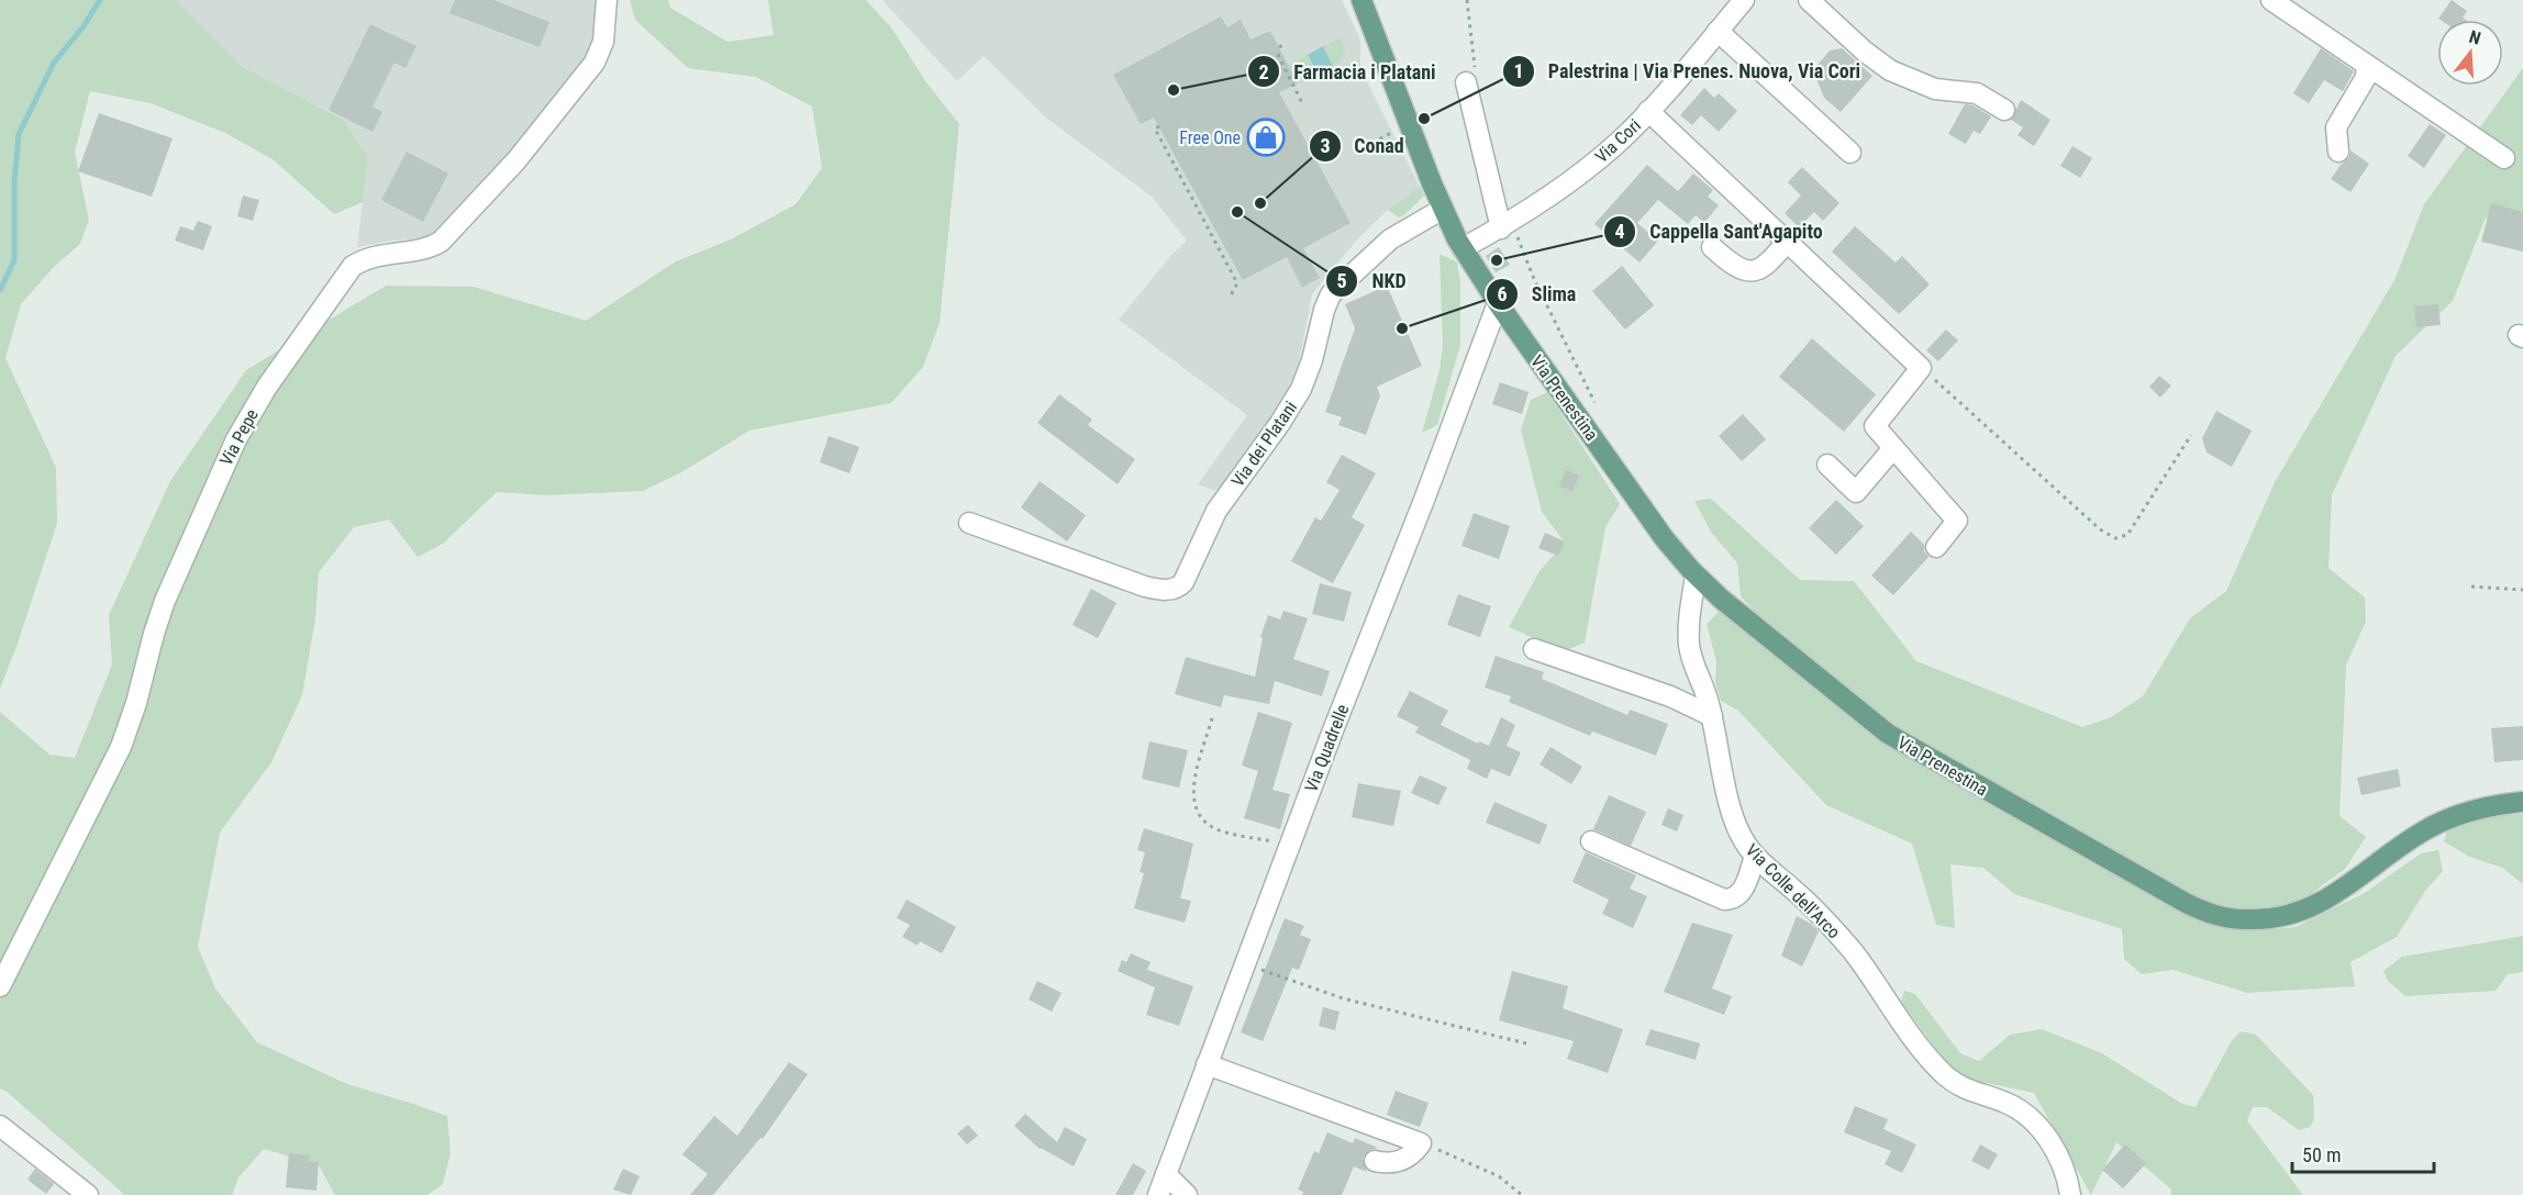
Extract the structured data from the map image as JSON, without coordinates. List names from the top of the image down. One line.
{"streets":{"main road":["Via Prenestina"],"street":["Via Cori","Via Pepe","Via dei Platani","Via Quadrelle","Via Colle dell'Arco"]},"crossings":[["Via Cori","Via Prenestina"],["Via Prenestina","Via dei Platani"],["Via Prenestina","Via Quadrelle"],["Via Prenestina","Via Colle dell'Arco"]],"places":{"other":["Farmacia i Platani","Palestrina | Via Prenes. Nuova, Via Cori","Conad","NKD","Cappella Sant'Agapito","Slima"],"shop":["Free One"]},"scale_bar":"50 m","north":"top"}
